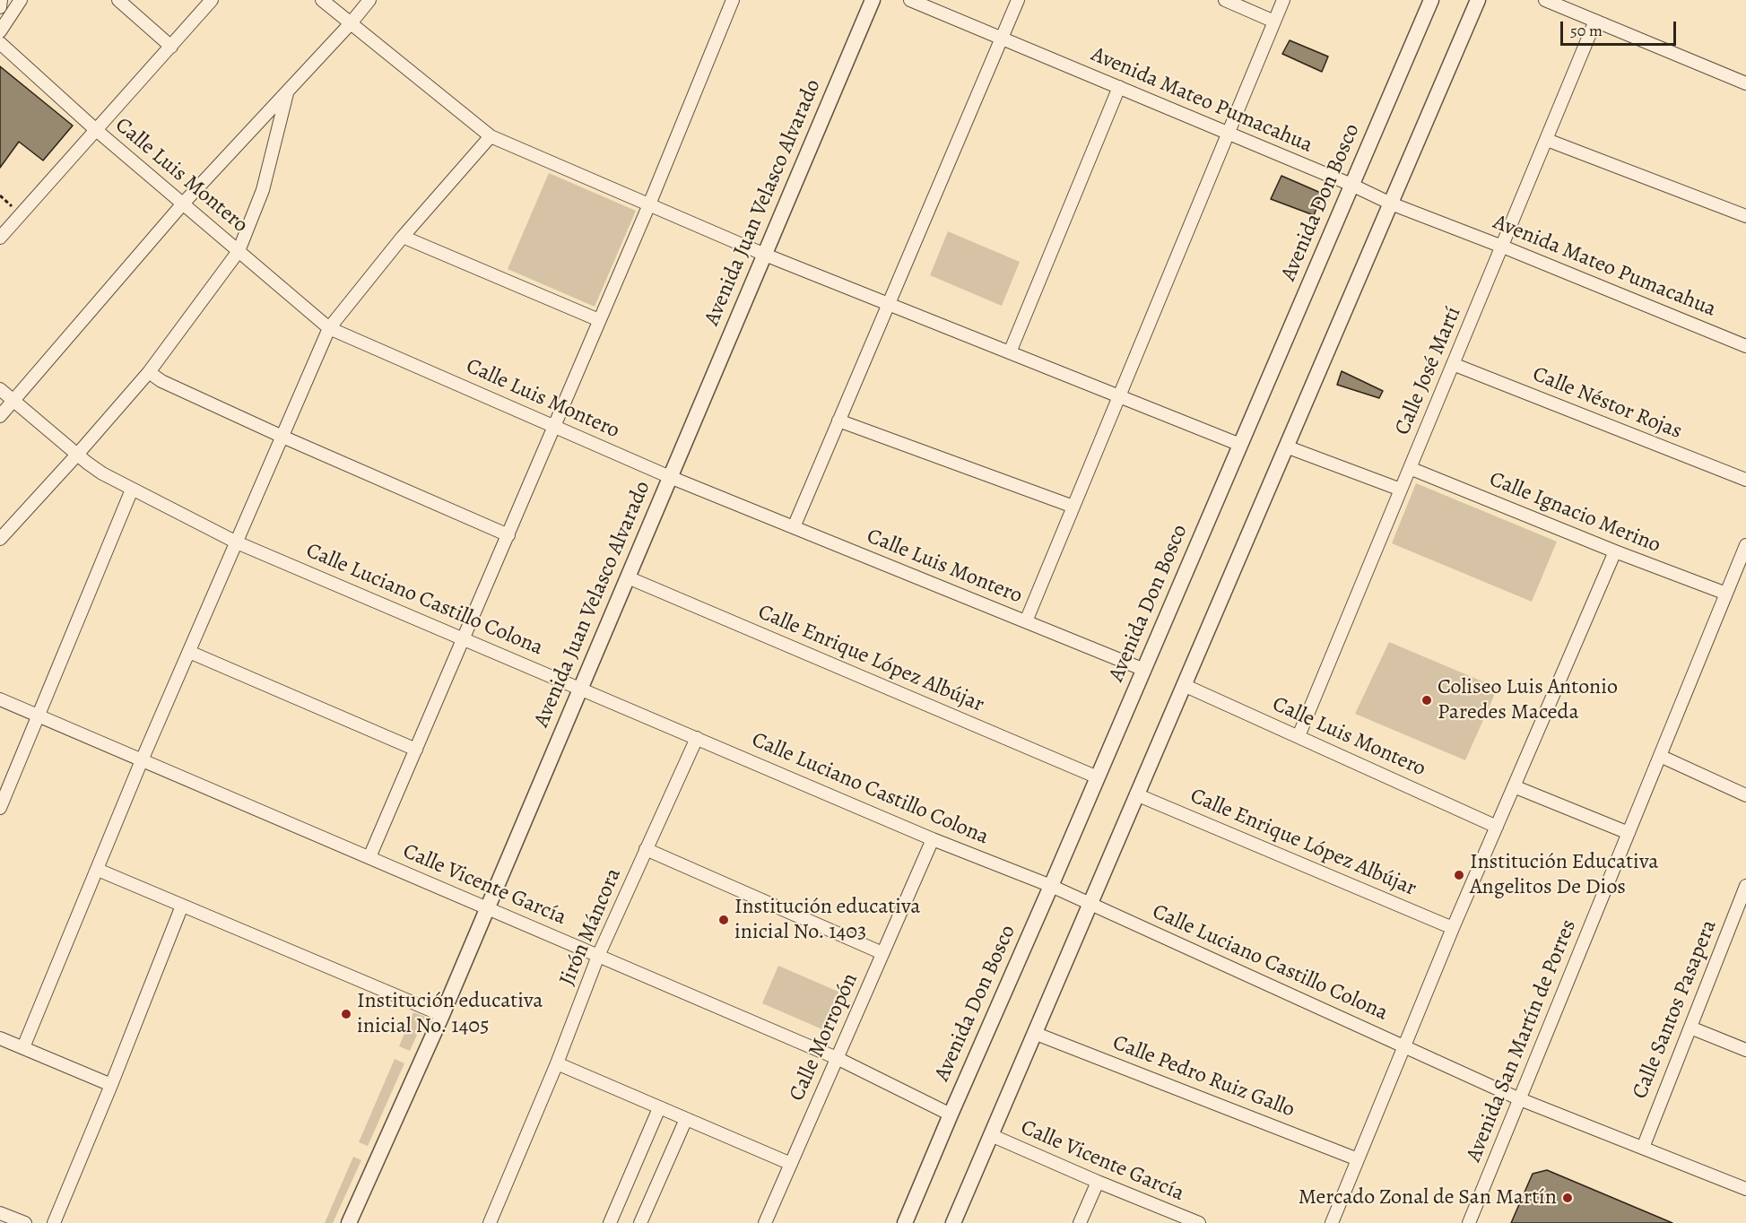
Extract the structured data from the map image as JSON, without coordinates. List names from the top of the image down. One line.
{"streets":{"street":["Avenida Mateo Pumacahua","Calle Luis Montero","Avenida Juan Velasco Alvarado","Avenida Don Bosco","Calle José Martí","Calle Néstor Rojas","Calle Ignacio Merino","Calle Luciano Castillo Colona","Calle Enrique López Albújar","Calle Vicente García","Jirón Máncora","Calle Santos Pasapera","Calle Morropón","Avenida San Martín de Porres","Calle Pedro Ruiz Gallo"]},"crossings":[["Avenida Mateo Pumacahua","Avenida Don Bosco"],["Avenida Mateo Pumacahua","Calle José Martí"],["Calle Luis Montero","Avenida Juan Velasco Alvarado"],["Calle Luis Montero","Avenida Don Bosco"],["Calle Luis Montero","Calle José Martí"],["Avenida Juan Velasco Alvarado","Calle Luciano Castillo Colona"],["Avenida Juan Velasco Alvarado","Calle Enrique López Albújar"],["Avenida Juan Velasco Alvarado","Calle Vicente García"],["Avenida Don Bosco","Calle Luciano Castillo Colona"],["Avenida Don Bosco","Calle Enrique López Albújar"],["Avenida Don Bosco","Calle Vicente García"],["Calle José Martí","Calle Néstor Rojas"],["Calle José Martí","Calle Ignacio Merino"],["Calle Ignacio Merino","Avenida San Martín de Porres"],["Calle Luciano Castillo Colona","Jirón Máncora"],["Calle Luciano Castillo Colona","Calle Santos Pasapera"],["Calle Luciano Castillo Colona","Calle Morropón"],["Calle Luciano Castillo Colona","Avenida San Martín de Porres"],["Calle Vicente García","Jirón Máncora"],["Calle Vicente García","Calle Morropón"]],"places":["Coliseo Luis Antonio Paredes Maceda","Institución Educativa Angelitos De Dios","Institución educativa inicial No. 1403","Institución educativa inicial No. 1405","Mercado Zonal de San Martín"],"scale_bar":"50 m"}
